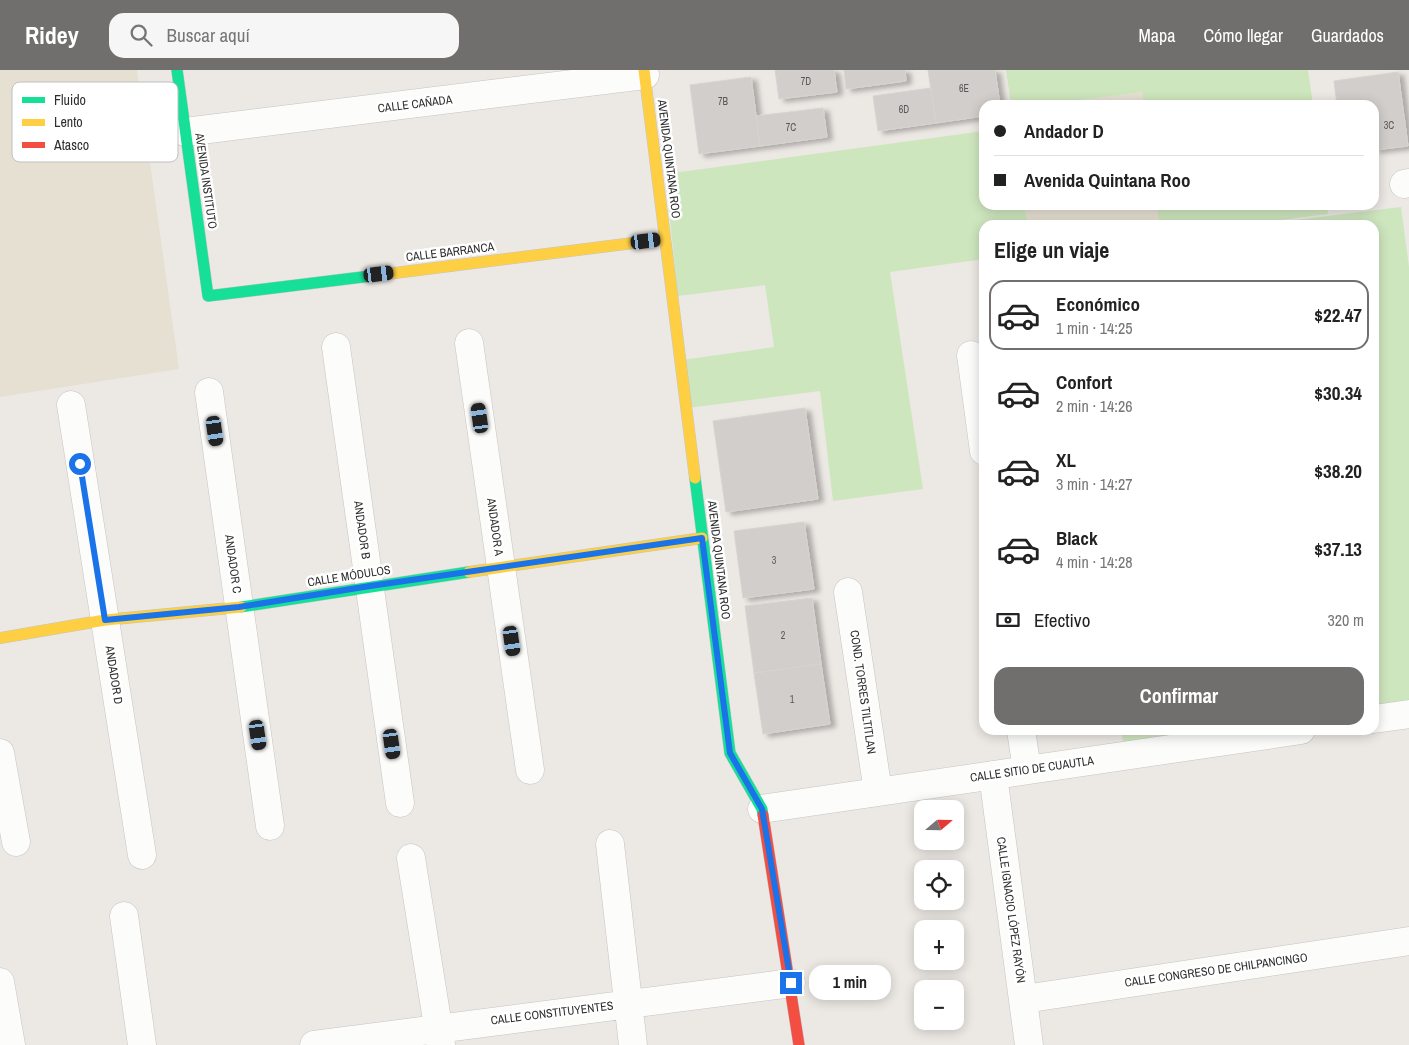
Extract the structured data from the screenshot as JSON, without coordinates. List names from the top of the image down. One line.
{"streets":{"street":["CALLE CAÑADA","AVENIDA QUINTANA ROO","AVENIDA INSTITUTO","CALLE BARRANCA","ANDADOR A","ANDADOR B","ANDADOR C","CALLE MÓDULOS","ANDADOR D","COND. TORRES TILTITLAN","CALLE SITIO DE CUAUTLA","CALLE IGNACIO LÓPEZ RAYÓN","CALLE CONGRESO DE CHILPANCINGO","CALLE CONSTITUYENTES"]},"crossings":[["CALLE CAÑADA","AVENIDA QUINTANA ROO"],["CALLE CAÑADA","AVENIDA INSTITUTO"],["AVENIDA QUINTANA ROO","CALLE BARRANCA"],["AVENIDA QUINTANA ROO","CALLE MÓDULOS"],["AVENIDA QUINTANA ROO","CALLE SITIO DE CUAUTLA"],["AVENIDA QUINTANA ROO","CALLE CONSTITUYENTES"],["AVENIDA INSTITUTO","CALLE BARRANCA"],["ANDADOR A","CALLE MÓDULOS"],["ANDADOR B","CALLE MÓDULOS"],["ANDADOR C","CALLE MÓDULOS"],["CALLE MÓDULOS","ANDADOR D"],["COND. TORRES TILTITLAN","CALLE SITIO DE CUAUTLA"],["CALLE SITIO DE CUAUTLA","CALLE IGNACIO LÓPEZ RAYÓN"],["CALLE IGNACIO LÓPEZ RAYÓN","CALLE CONGRESO DE CHILPANCINGO"]],"house_numbers":["7D","6E","7B","6D","3C","7C","3","2","1"],"legend":["Fluido","Lento","Atasco"],"north":"right","page":{"header":"Ridey","search":"Buscar aquí","nav":["Mapa","Cómo llegar","Guardados"],"banner":["Andador D","Avenida Quintana Roo"],"heading":"Elige un viaje","list":[{"name":"Económico","note":"1 min · 14:25","value":"$22.47"},{"name":"Confort","note":"2 min · 14:26","value":"$30.34"},{"name":"XL","note":"3 min · 14:27","value":"$38.20"},{"name":"Black","note":"4 min · 14:28","value":"$37.13"}],"pay":["Efectivo","320 m"],"buttons":"Confirmar","map_buttons":["+","−"],"bubble":"1 min"}}
